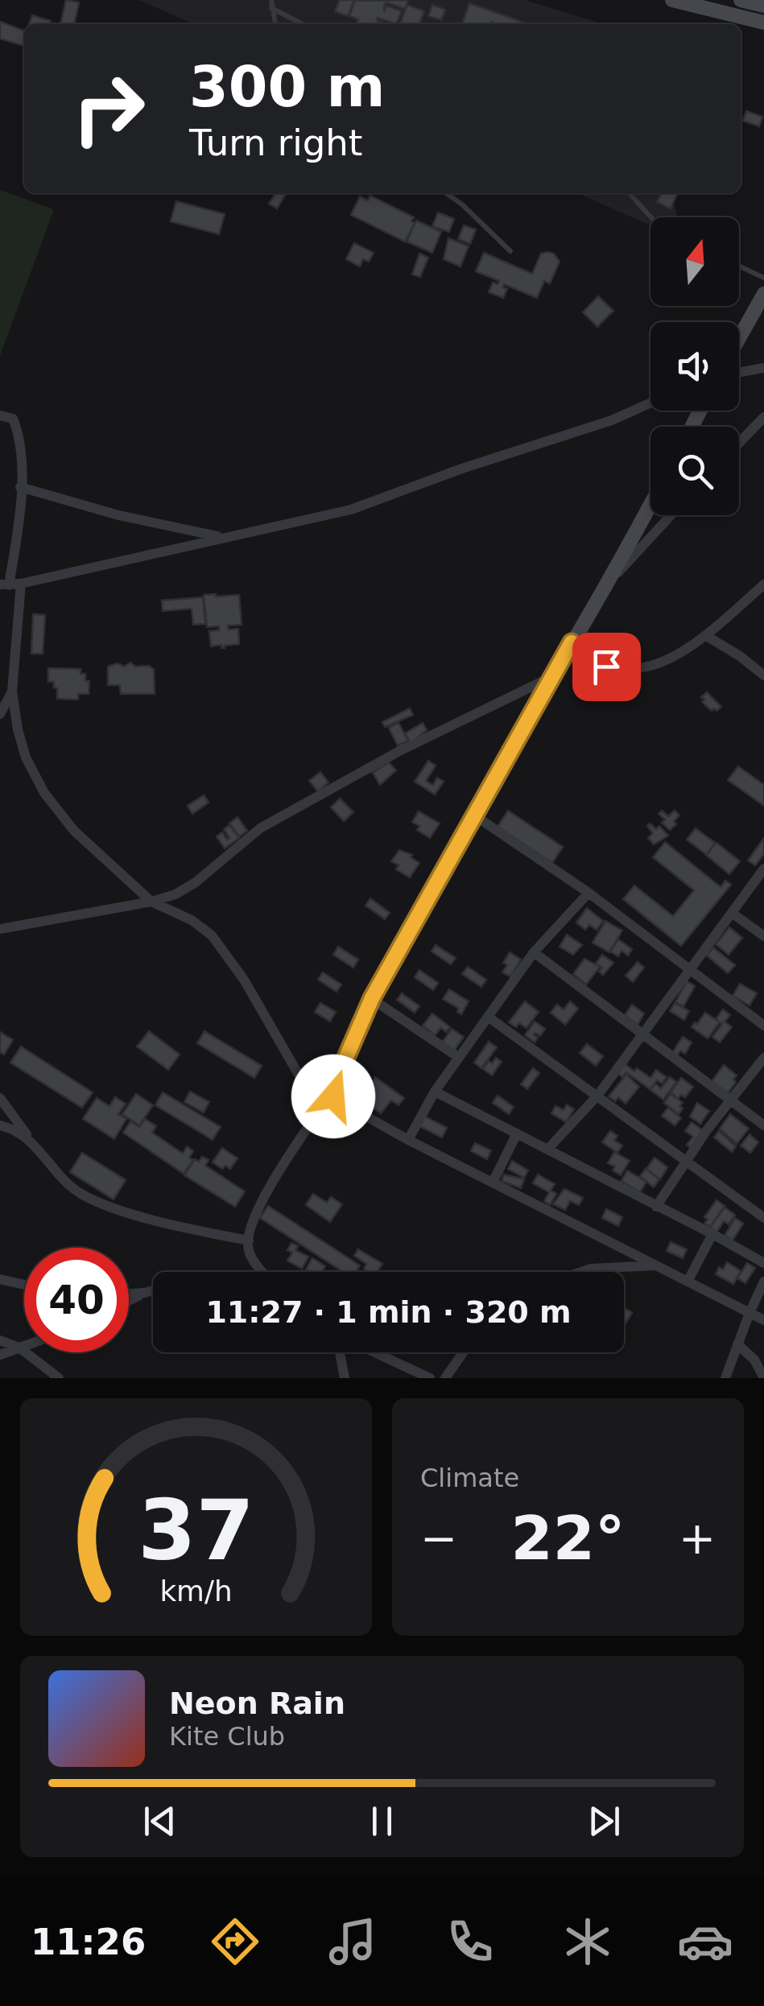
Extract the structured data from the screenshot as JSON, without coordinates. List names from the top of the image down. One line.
{"north":"top","page":{"turn":["300 m","Turn right"],"limit":"40","trip":"11:27 · 1 min · 320 m","tile":"Climate","heat":["−","22°","+"],"song":["Neon Rain","Kite Club"],"tabs":"11:26","gauge":["37","km/h"]}}
